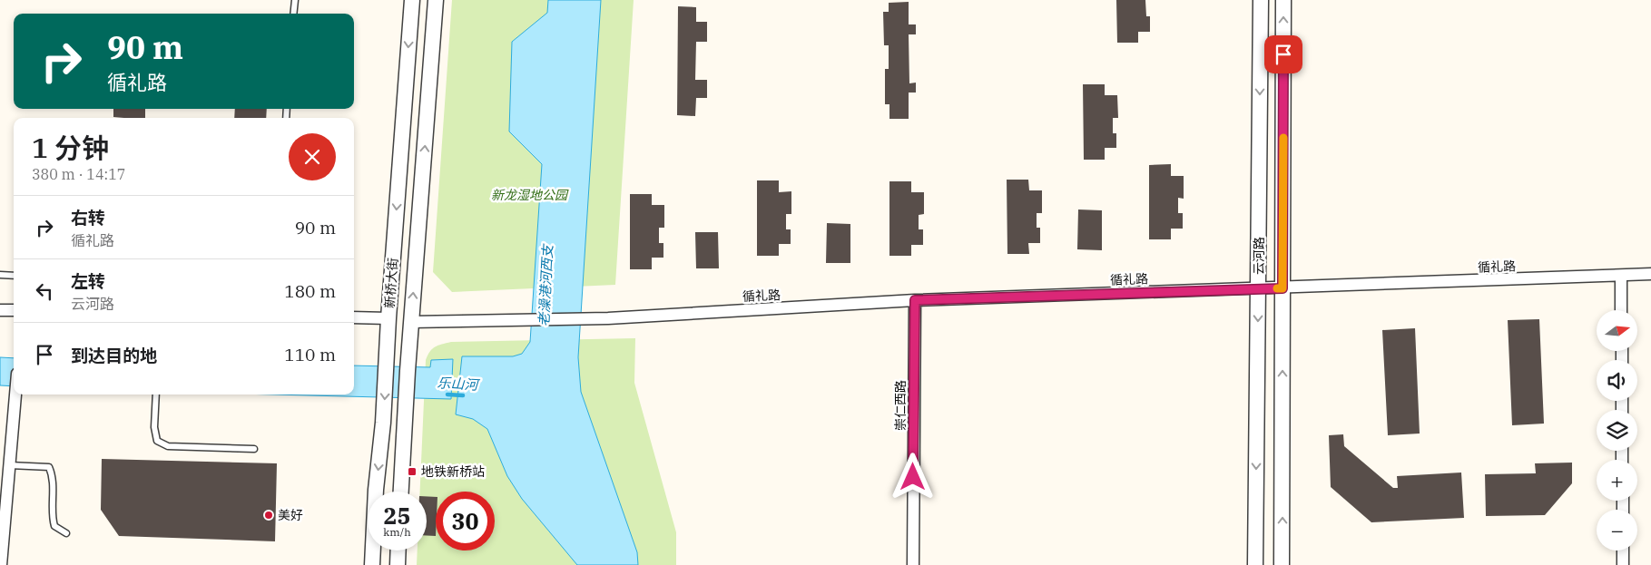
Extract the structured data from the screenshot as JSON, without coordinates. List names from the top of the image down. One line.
{"streets":{"street":["云河路","循礼路","新桥大街","崇仁西路"]},"crossings":[["云河路","循礼路"],["循礼路","新桥大街"],["循礼路","崇仁西路"]],"water":["老澡港河西支","乐山河"],"parks":["新龙湿地公园"],"places":{"transit":["地铁新桥站"],"other":["美好"]},"north":"right","page":{"turn":["90 m","循礼路"],"heading":["1 分钟","380 m · 14:17"],"list":[{"name":"右转","note":"循礼路","value":"90 m"},{"name":"左转","note":"云河路","value":"180 m"},{"name":"到达目的地","value":"110 m"}],"map_buttons":["+","−"],"speed":"25 km/h","limit":"30"}}
